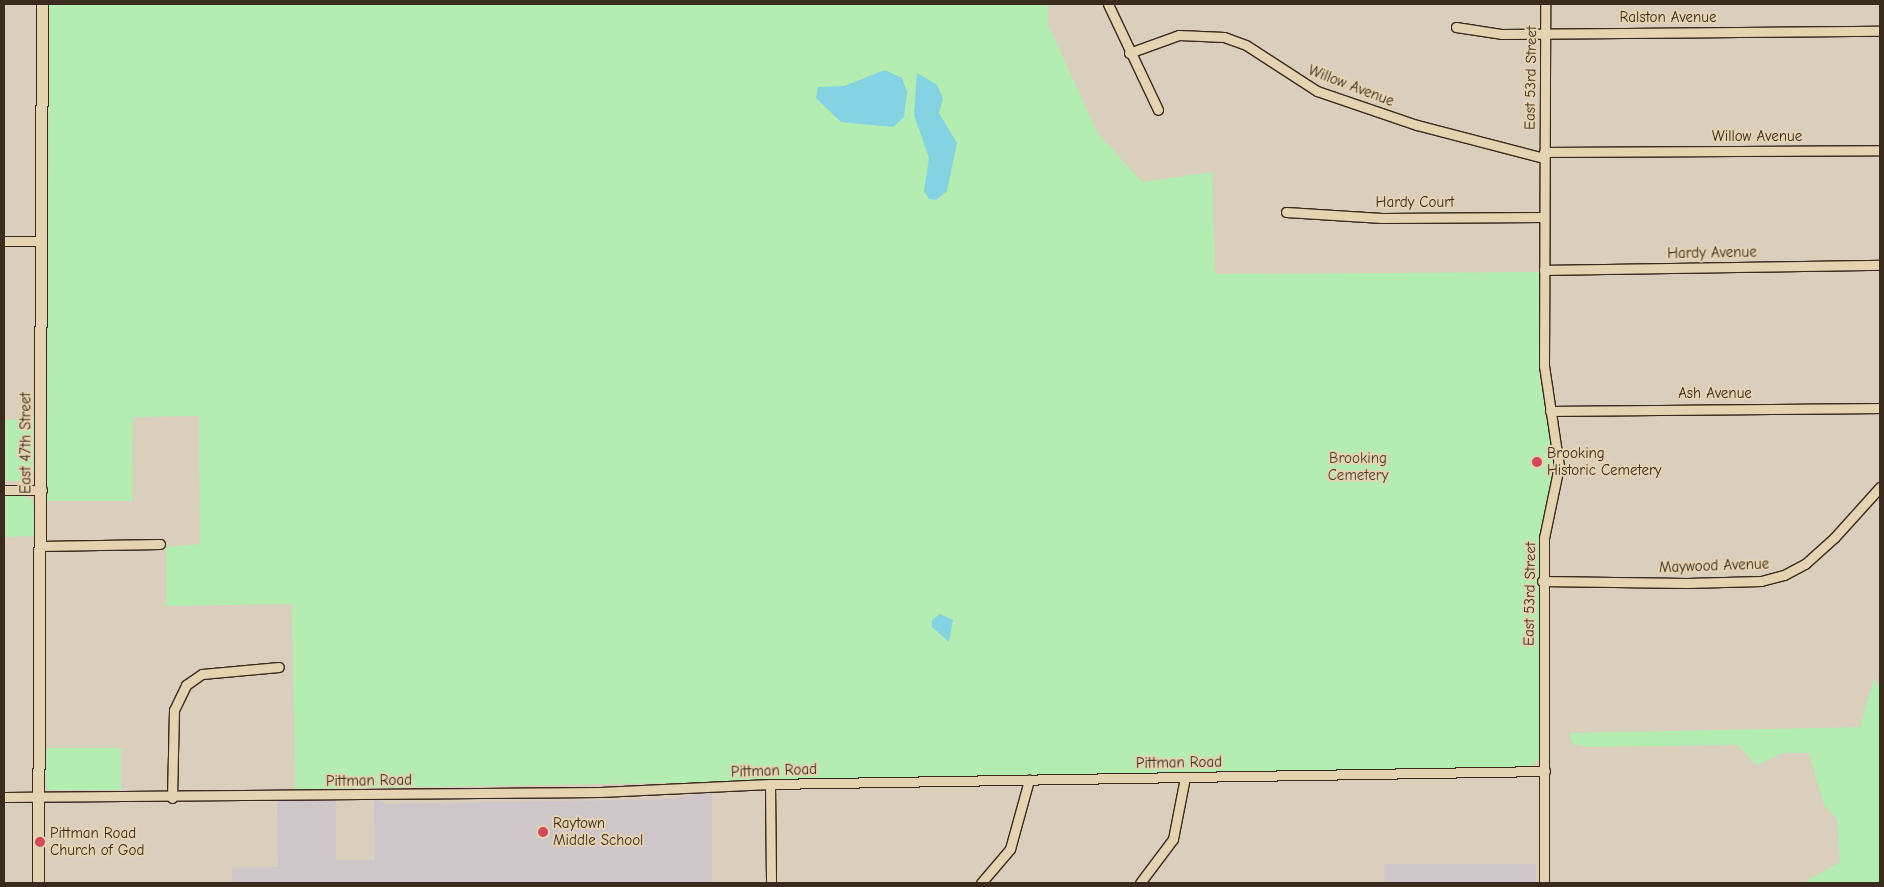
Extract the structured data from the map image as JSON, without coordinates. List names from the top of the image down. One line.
{"streets":{"main road":["East 47th Street"],"street":["Ralston Avenue","East 53rd Street","Willow Avenue","Hardy Court","Hardy Avenue","Ash Avenue","Maywood Avenue","Pittman Road"]},"crossings":[["Ralston Avenue","East 53rd Street"],["East 53rd Street","Willow Avenue"],["East 53rd Street","Hardy Court"],["East 53rd Street","Hardy Avenue"],["East 53rd Street","Ash Avenue"],["East 53rd Street","Maywood Avenue"],["East 53rd Street","Pittman Road"],["East 47th Street","Pittman Road"]],"parks":["Brooking Cemetery"],"places":["Brooking Historic Cemetery","Raytown Middle School","Pittman Road Church of God"]}
